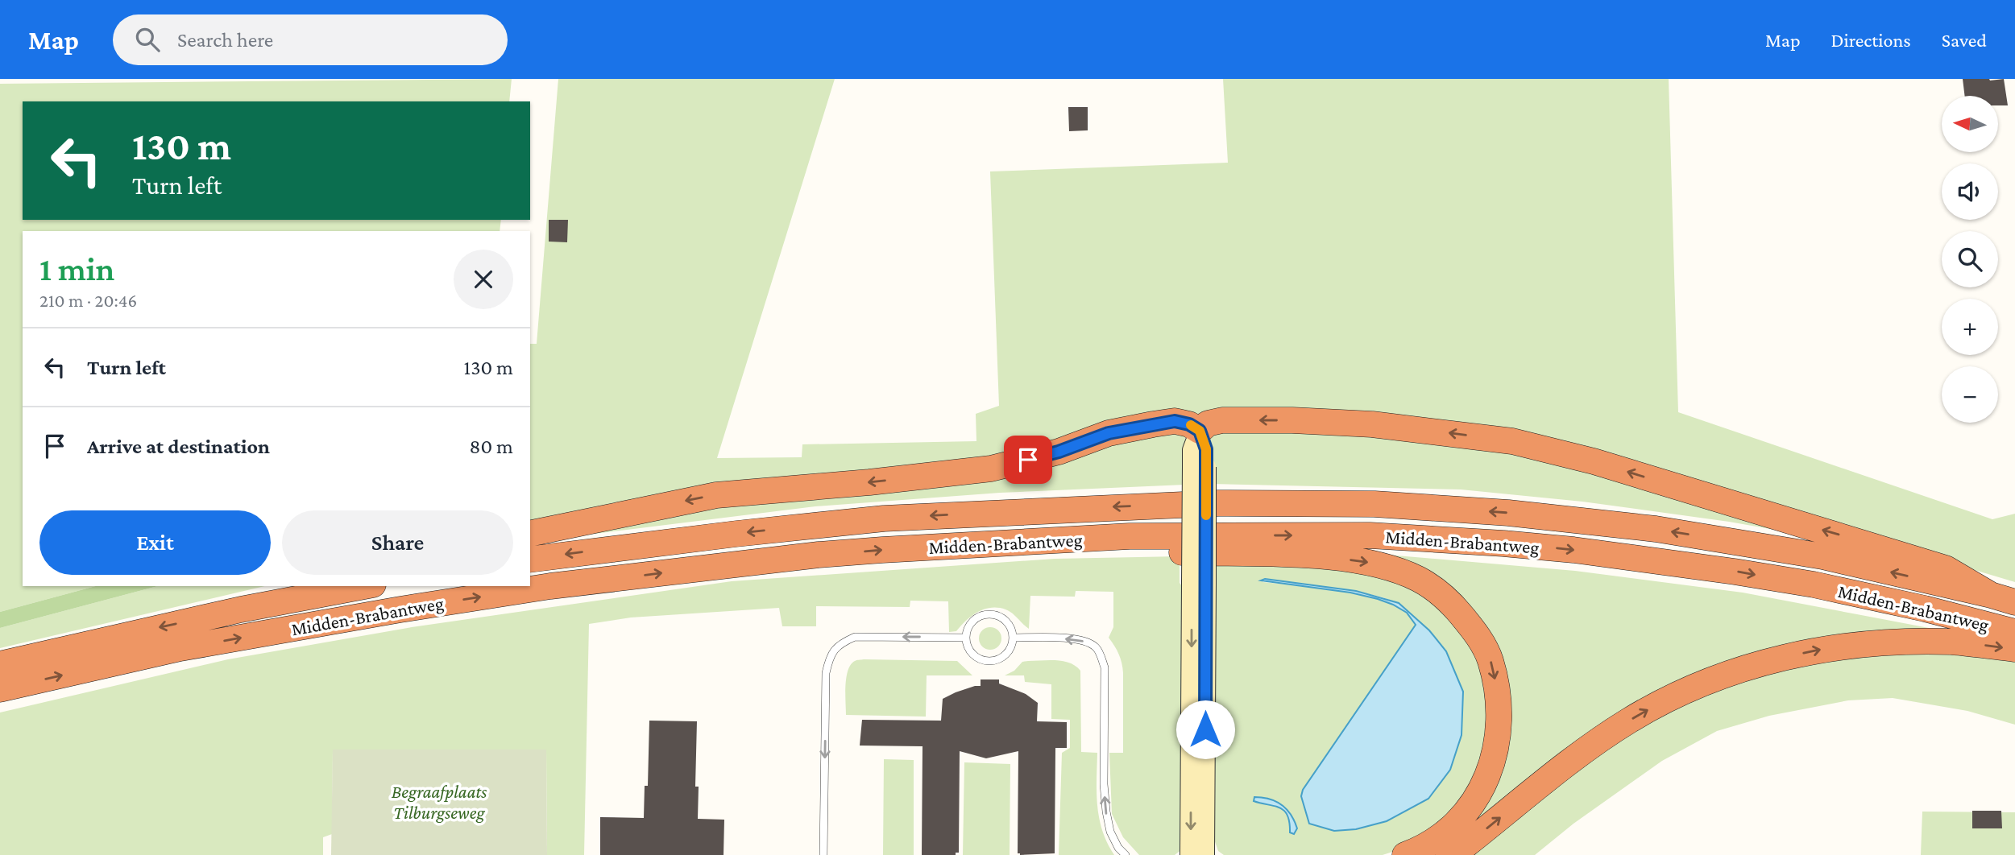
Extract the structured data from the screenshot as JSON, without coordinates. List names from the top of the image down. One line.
{"streets":{"highway":["Midden-Brabantweg"]},"parks":["Begraafplaats Tilburgseweg"],"north":"left","page":{"header":"Map","search":"Search here","nav":["Map","Directions","Saved"],"map_buttons":["+","−"],"turn":["130 m","Turn left"],"heading":["1 min","210 m · 20:46"],"list":[{"name":"Turn left","value":"130 m"},{"name":"Arrive at destination","value":"80 m"}],"buttons":["Exit","Share"]}}
